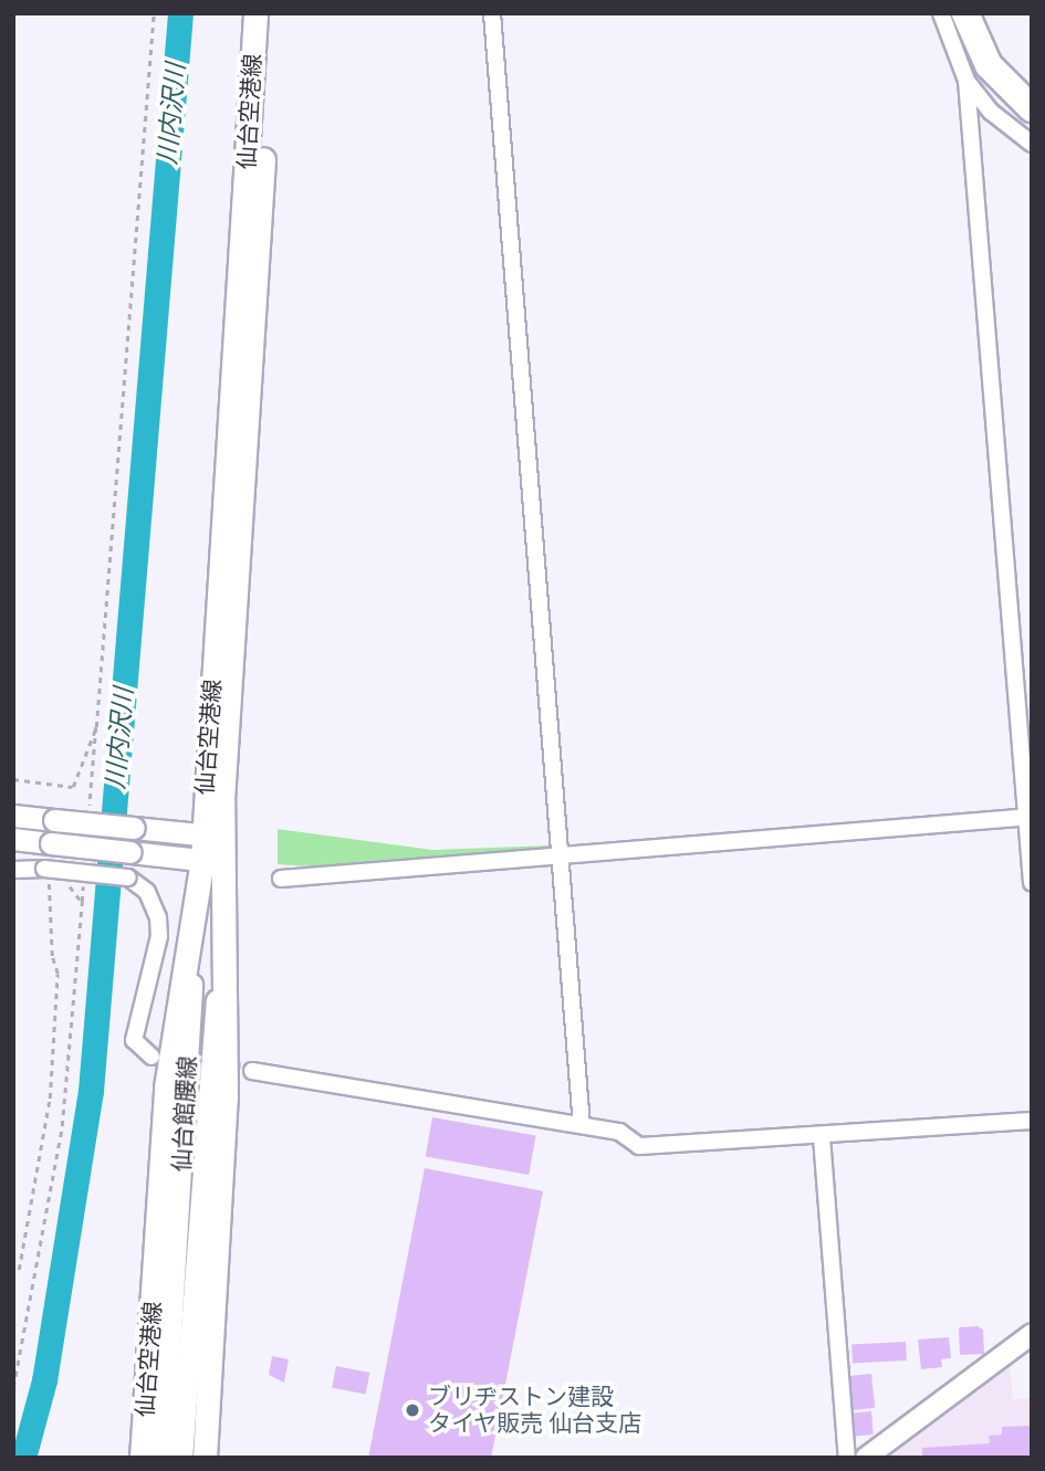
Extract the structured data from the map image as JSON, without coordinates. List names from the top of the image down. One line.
{"streets":{"main road":["仙台空港線","仙台館腰線"]},"crossings":[["仙台空港線","仙台館腰線"]],"water":["川内沢川"],"places":["ブリヂストン建設 タイヤ販売 仙台支店"]}
